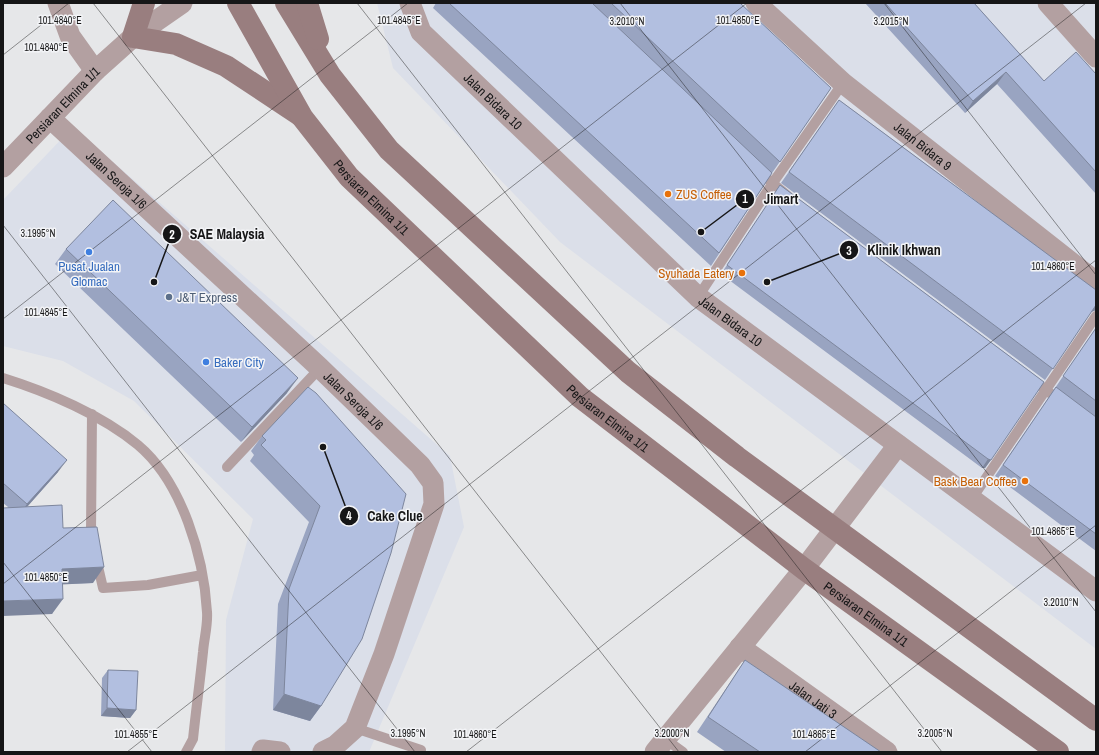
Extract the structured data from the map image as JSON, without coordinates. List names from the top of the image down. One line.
{"streets":{"main road":["Persiaran Elmina 1/1"],"street":["Jalan Bidara 10","Jalan Bidara 9","Jalan Seroja 1/6","Jalan Jati 3"]},"crossings":[["Persiaran Elmina 1/1","Jalan Seroja 1/6"]],"places":["ZUS Coffee","Jimart","Pusat Jualan Glomac","Syuhada Eatery","SAE Malaysia","Klinik Ikhwan","J&T Express","Baker City","Cake Clue","Bask Bear Coffee"],"coordinates":["101.4840°E","101.4845°E","101.4850°E","3.2015°N","3.2010°N","3.1995°N","101.4860°E","101.4865°E","3.2000°N","3.2005°N","101.4855°E"]}
